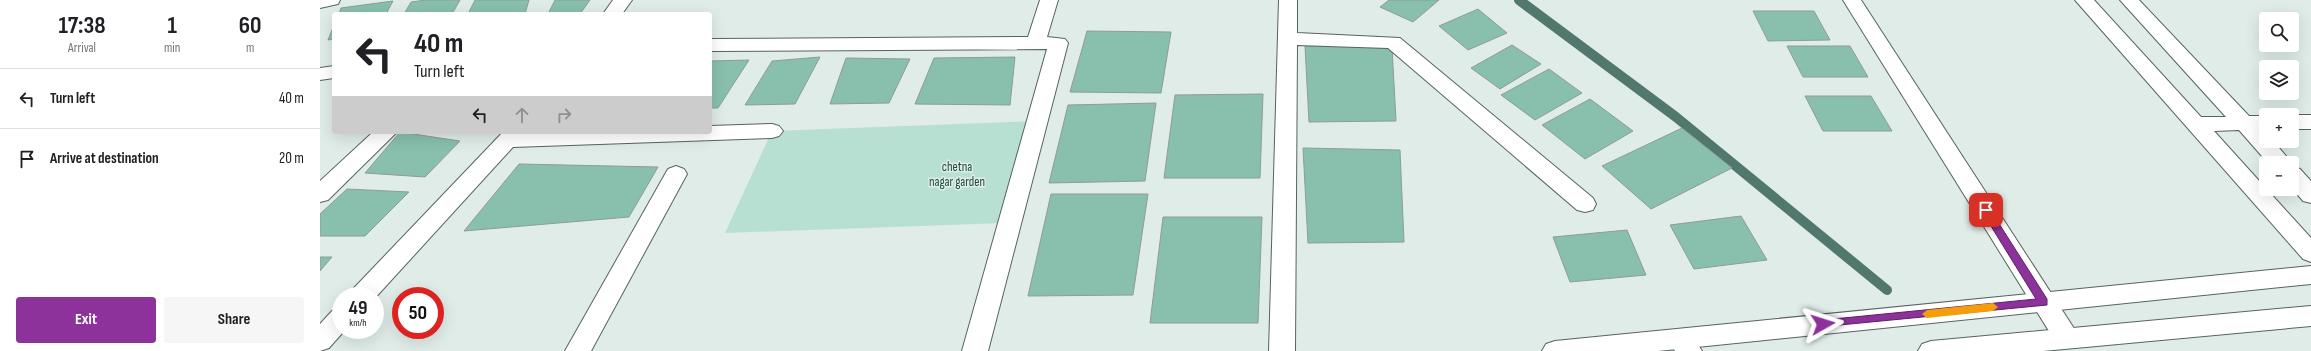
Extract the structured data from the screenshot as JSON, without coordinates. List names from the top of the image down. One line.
{"parks":["chetna nagar garden"],"page":{"eta":["17:38","Arrival","1","min","60","m"],"map_buttons":["+","−"],"turn":["40 m","Turn left"],"list":[{"name":"Turn left","value":"40 m"},{"name":"Arrive at destination","value":"20 m"}],"speed":"49 km/h","limit":"50","buttons":["Exit","Share"]}}
